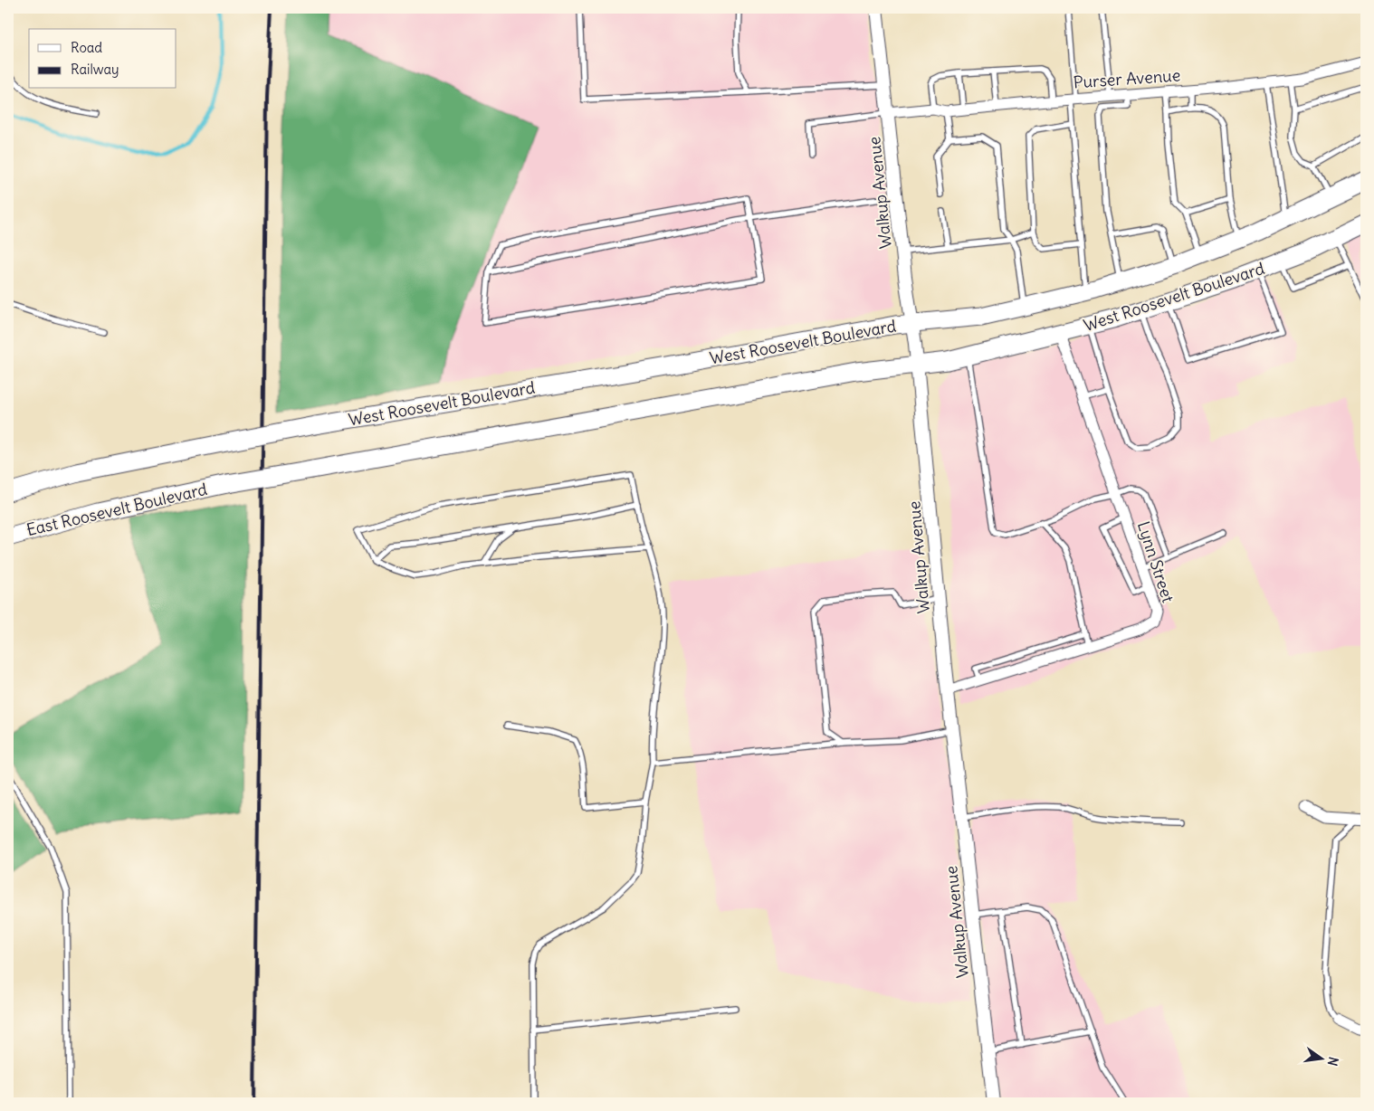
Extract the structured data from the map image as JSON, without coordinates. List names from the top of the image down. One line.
{"streets":{"highway":["West Roosevelt Boulevard","East Roosevelt Boulevard"],"street":["Purser Avenue","Walkup Avenue","Lynn Street"]},"crossings":[["Purser Avenue","Walkup Avenue"],["Walkup Avenue","West Roosevelt Boulevard"],["Walkup Avenue","Lynn Street"],["West Roosevelt Boulevard","East Roosevelt Boulevard"],["West Roosevelt Boulevard","Lynn Street"]],"legend":["Road","Railway"],"north":"right"}
